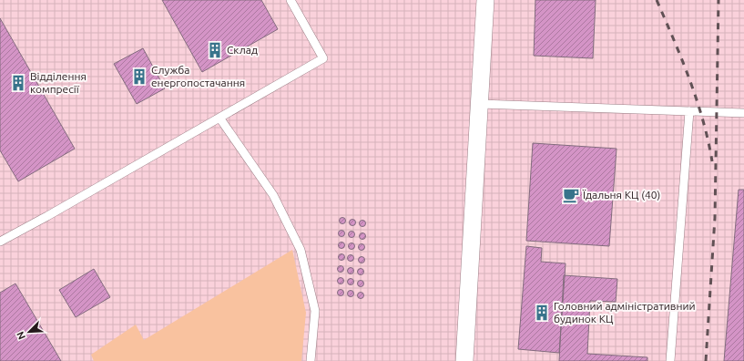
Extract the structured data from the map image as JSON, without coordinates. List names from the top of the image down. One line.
{"places":{"building":["Склад","Служба енергопостачання","Відділення компресії","Головний адміністративний будинок КЦ"],"cafe":["Їдальня КЦ (40)"]},"north":"bottom left"}
